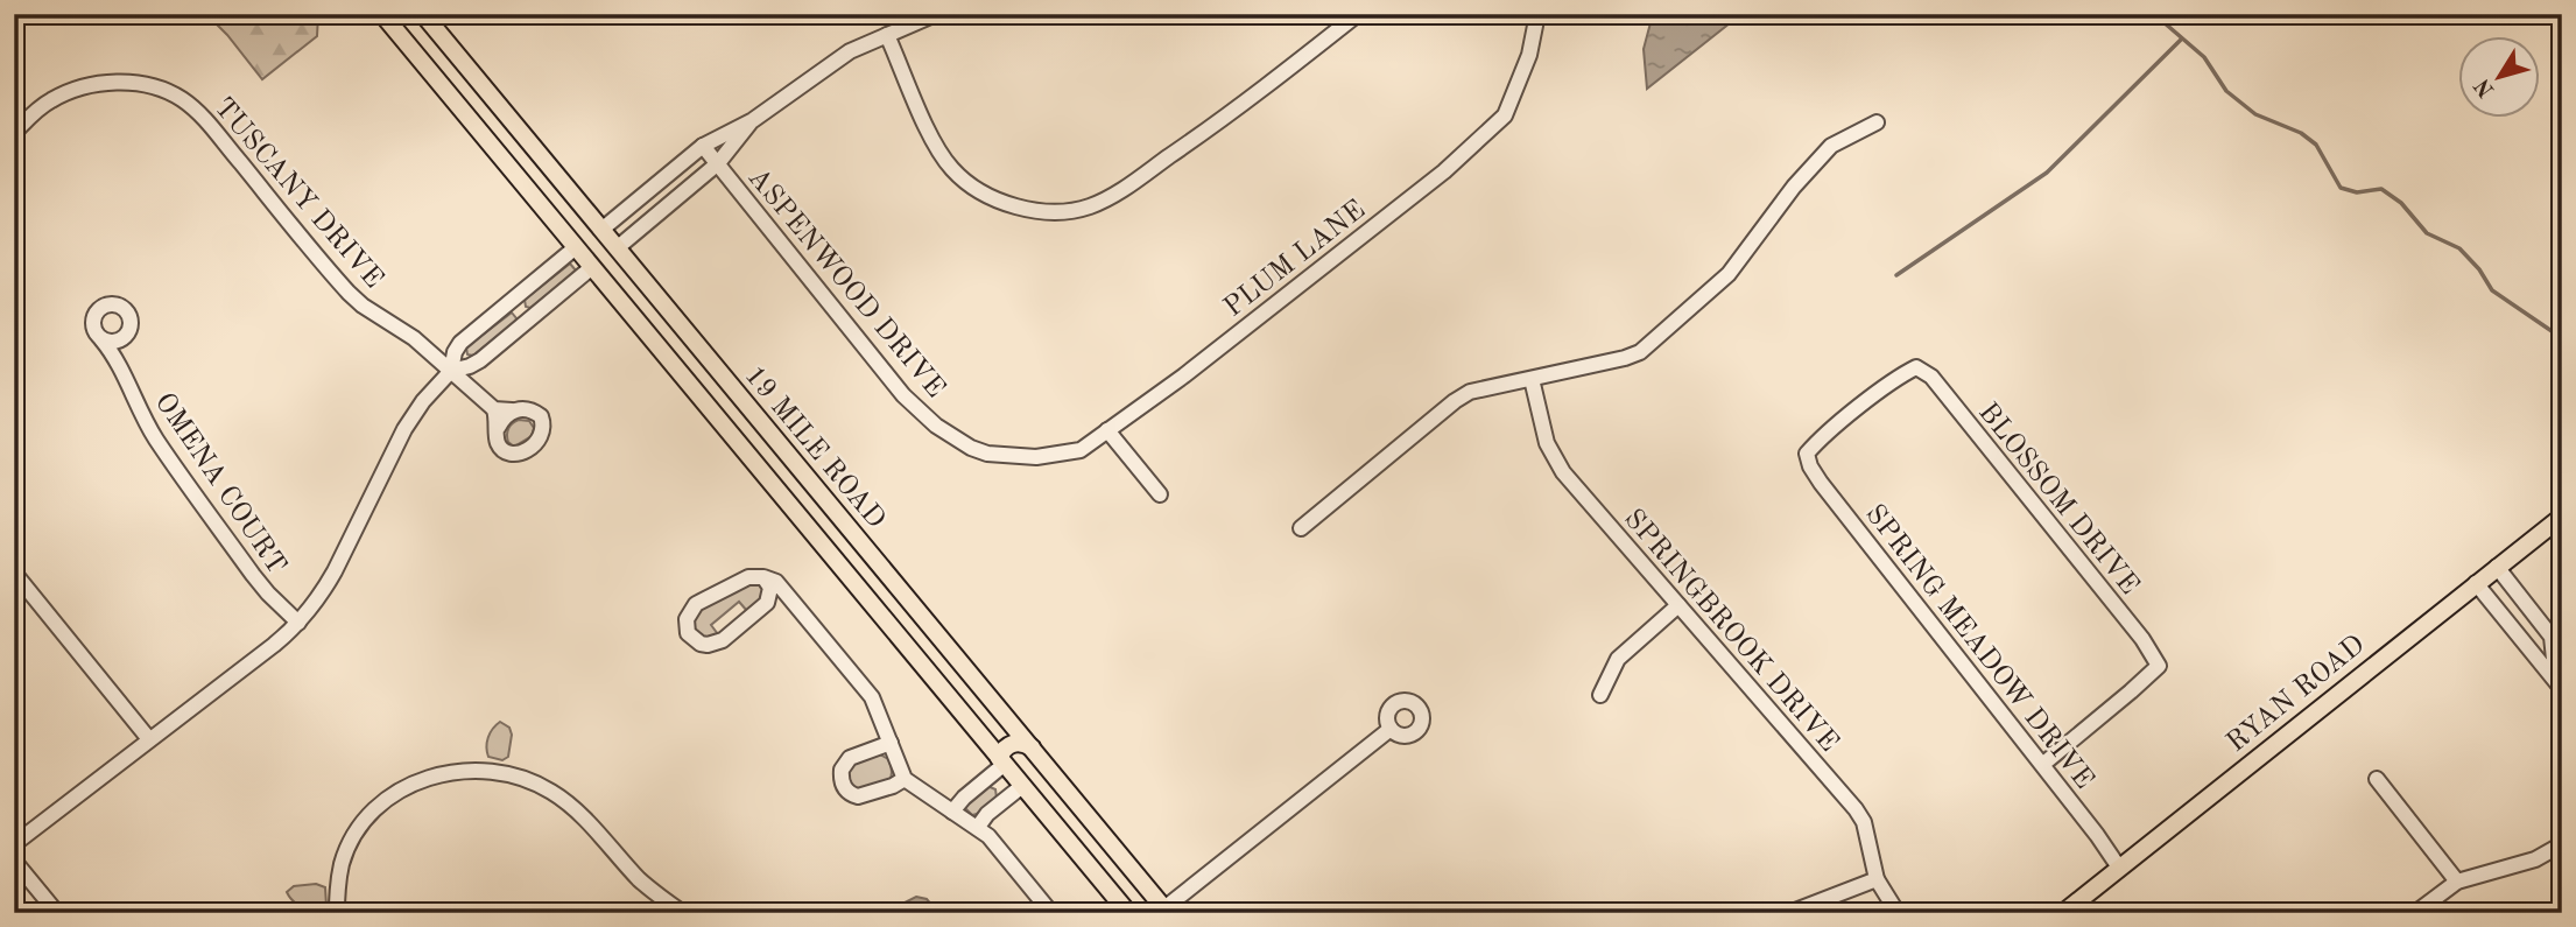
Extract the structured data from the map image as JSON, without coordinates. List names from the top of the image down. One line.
{"streets":{"main road":["19 MILE ROAD","RYAN ROAD"],"street":["TUSCANY DRIVE","PLUM LANE","ASPENWOOD DRIVE","OMENA COURT","BLOSSOM DRIVE","SPRINGBROOK DRIVE","SPRING MEADOW DRIVE"]},"crossings":[["PLUM LANE","ASPENWOOD DRIVE"],["BLOSSOM DRIVE","SPRING MEADOW DRIVE"],["SPRING MEADOW DRIVE","RYAN ROAD"]],"north":"bottom left"}
